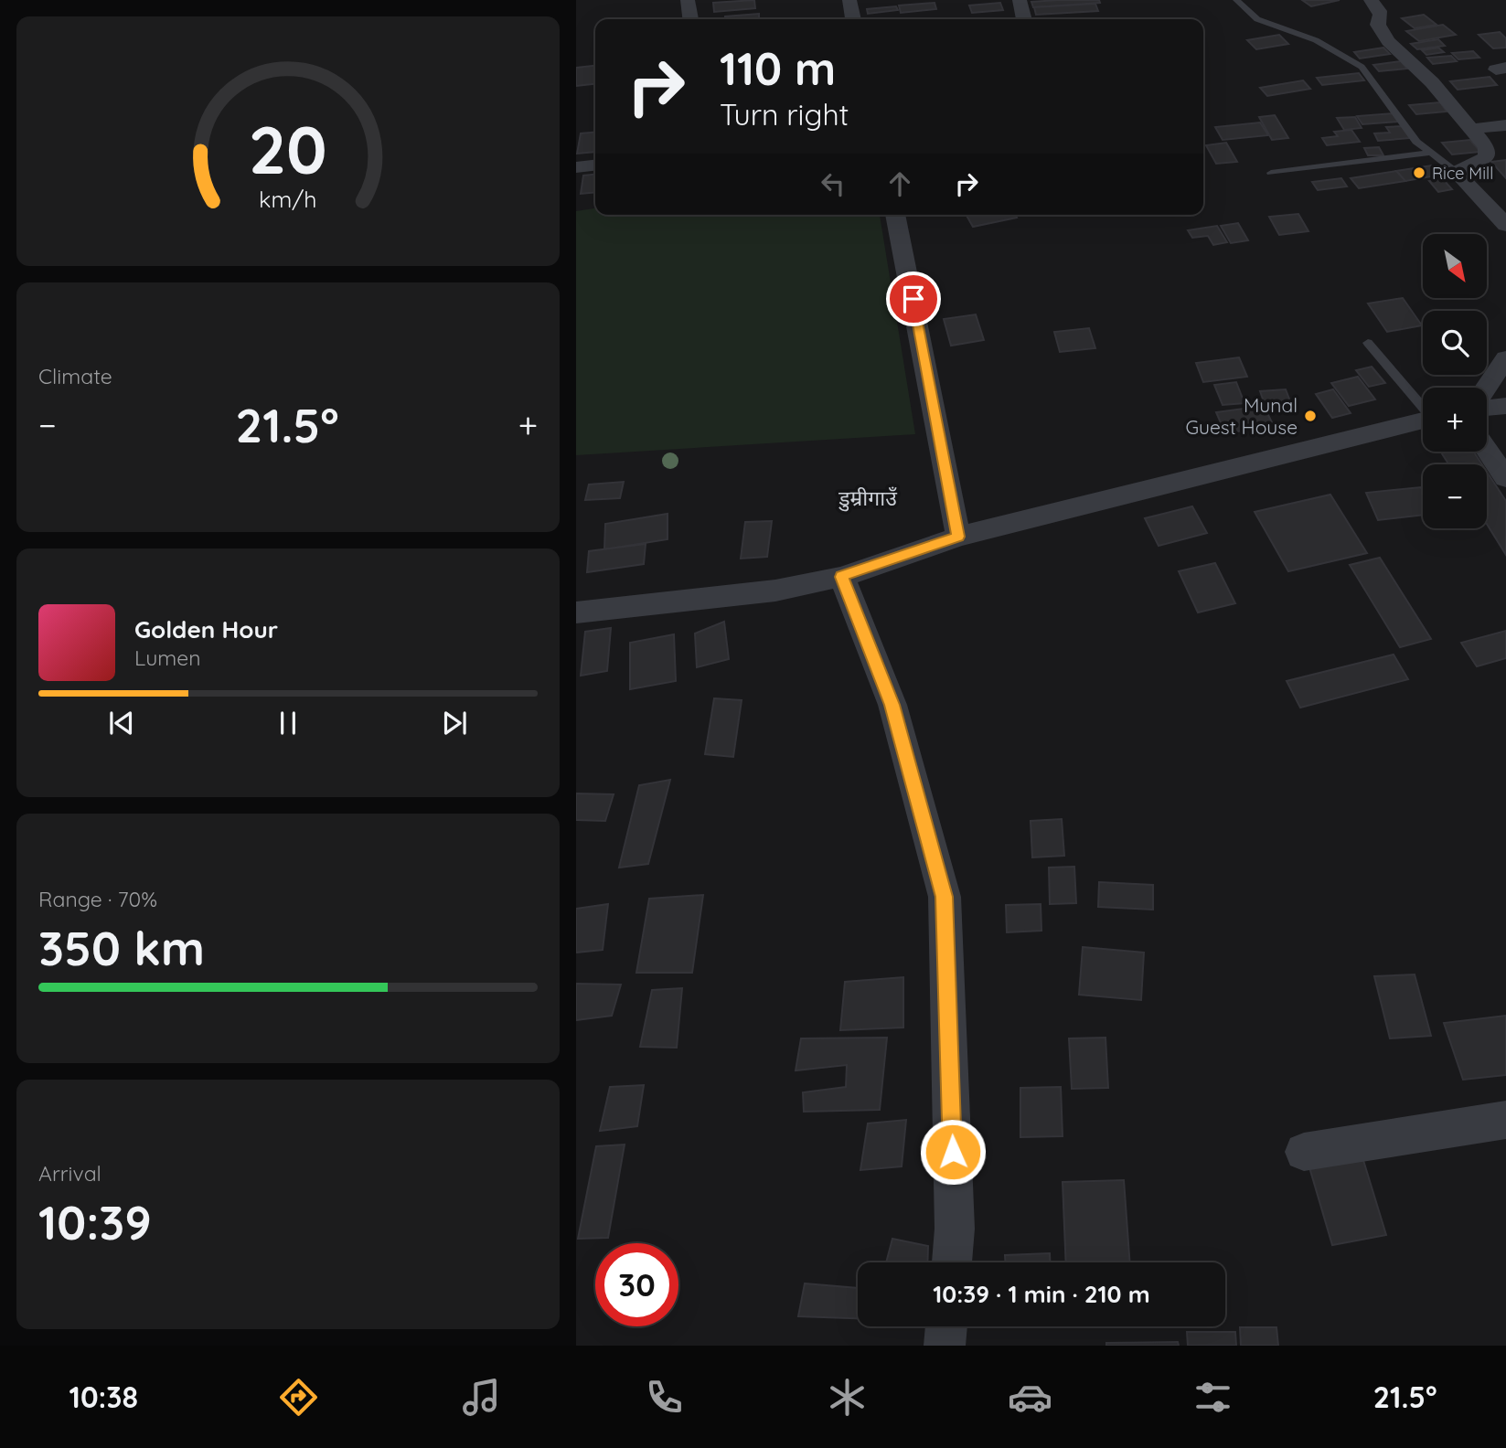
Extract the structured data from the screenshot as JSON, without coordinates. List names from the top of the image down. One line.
{"districts":["डुम्रीगाउँ"],"places":["Rice Mill","Munal Guest House"],"north":"bottom right","page":{"turn":["110 m","Turn right"],"map_buttons":["+","−"],"tile":["Climate",["Range · 70%","350 km"],["Arrival","10:39"]],"heat":["−","21.5°","+"],"song":["Golden Hour","Lumen"],"limit":"30","trip":"10:39 · 1 min · 210 m","tabs":["10:38","21.5°"],"gauge":["20","km/h"]}}
